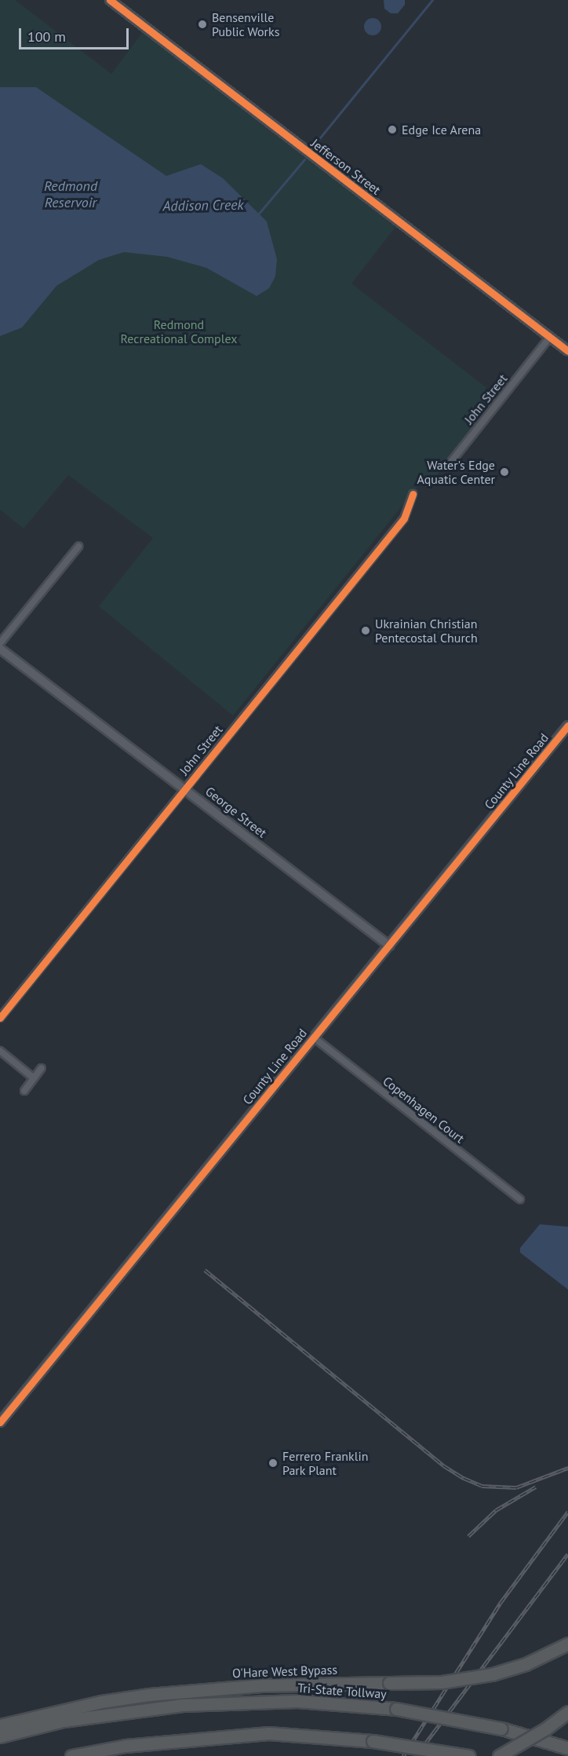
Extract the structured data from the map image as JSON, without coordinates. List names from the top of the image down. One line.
{"streets":{"highway":["O'Hare West Bypass","Tri-State Tollway"],"street":["Jefferson Street","John Street","County Line Road","George Street","Copenhagen Court"]},"crossings":[["Jefferson Street","John Street"],["John Street","George Street"],["County Line Road","George Street"],["County Line Road","Copenhagen Court"]],"water":["Redmond Reservoir","Addison Creek"],"parks":["Redmond Recreational Complex"],"places":["Bensenville Public Works","Edge Ice Arena","Water's Edge Aquatic Center","Ukrainian Christian Pentecostal Church","Ferrero Franklin Park Plant"],"scale_bar":"100 m"}
